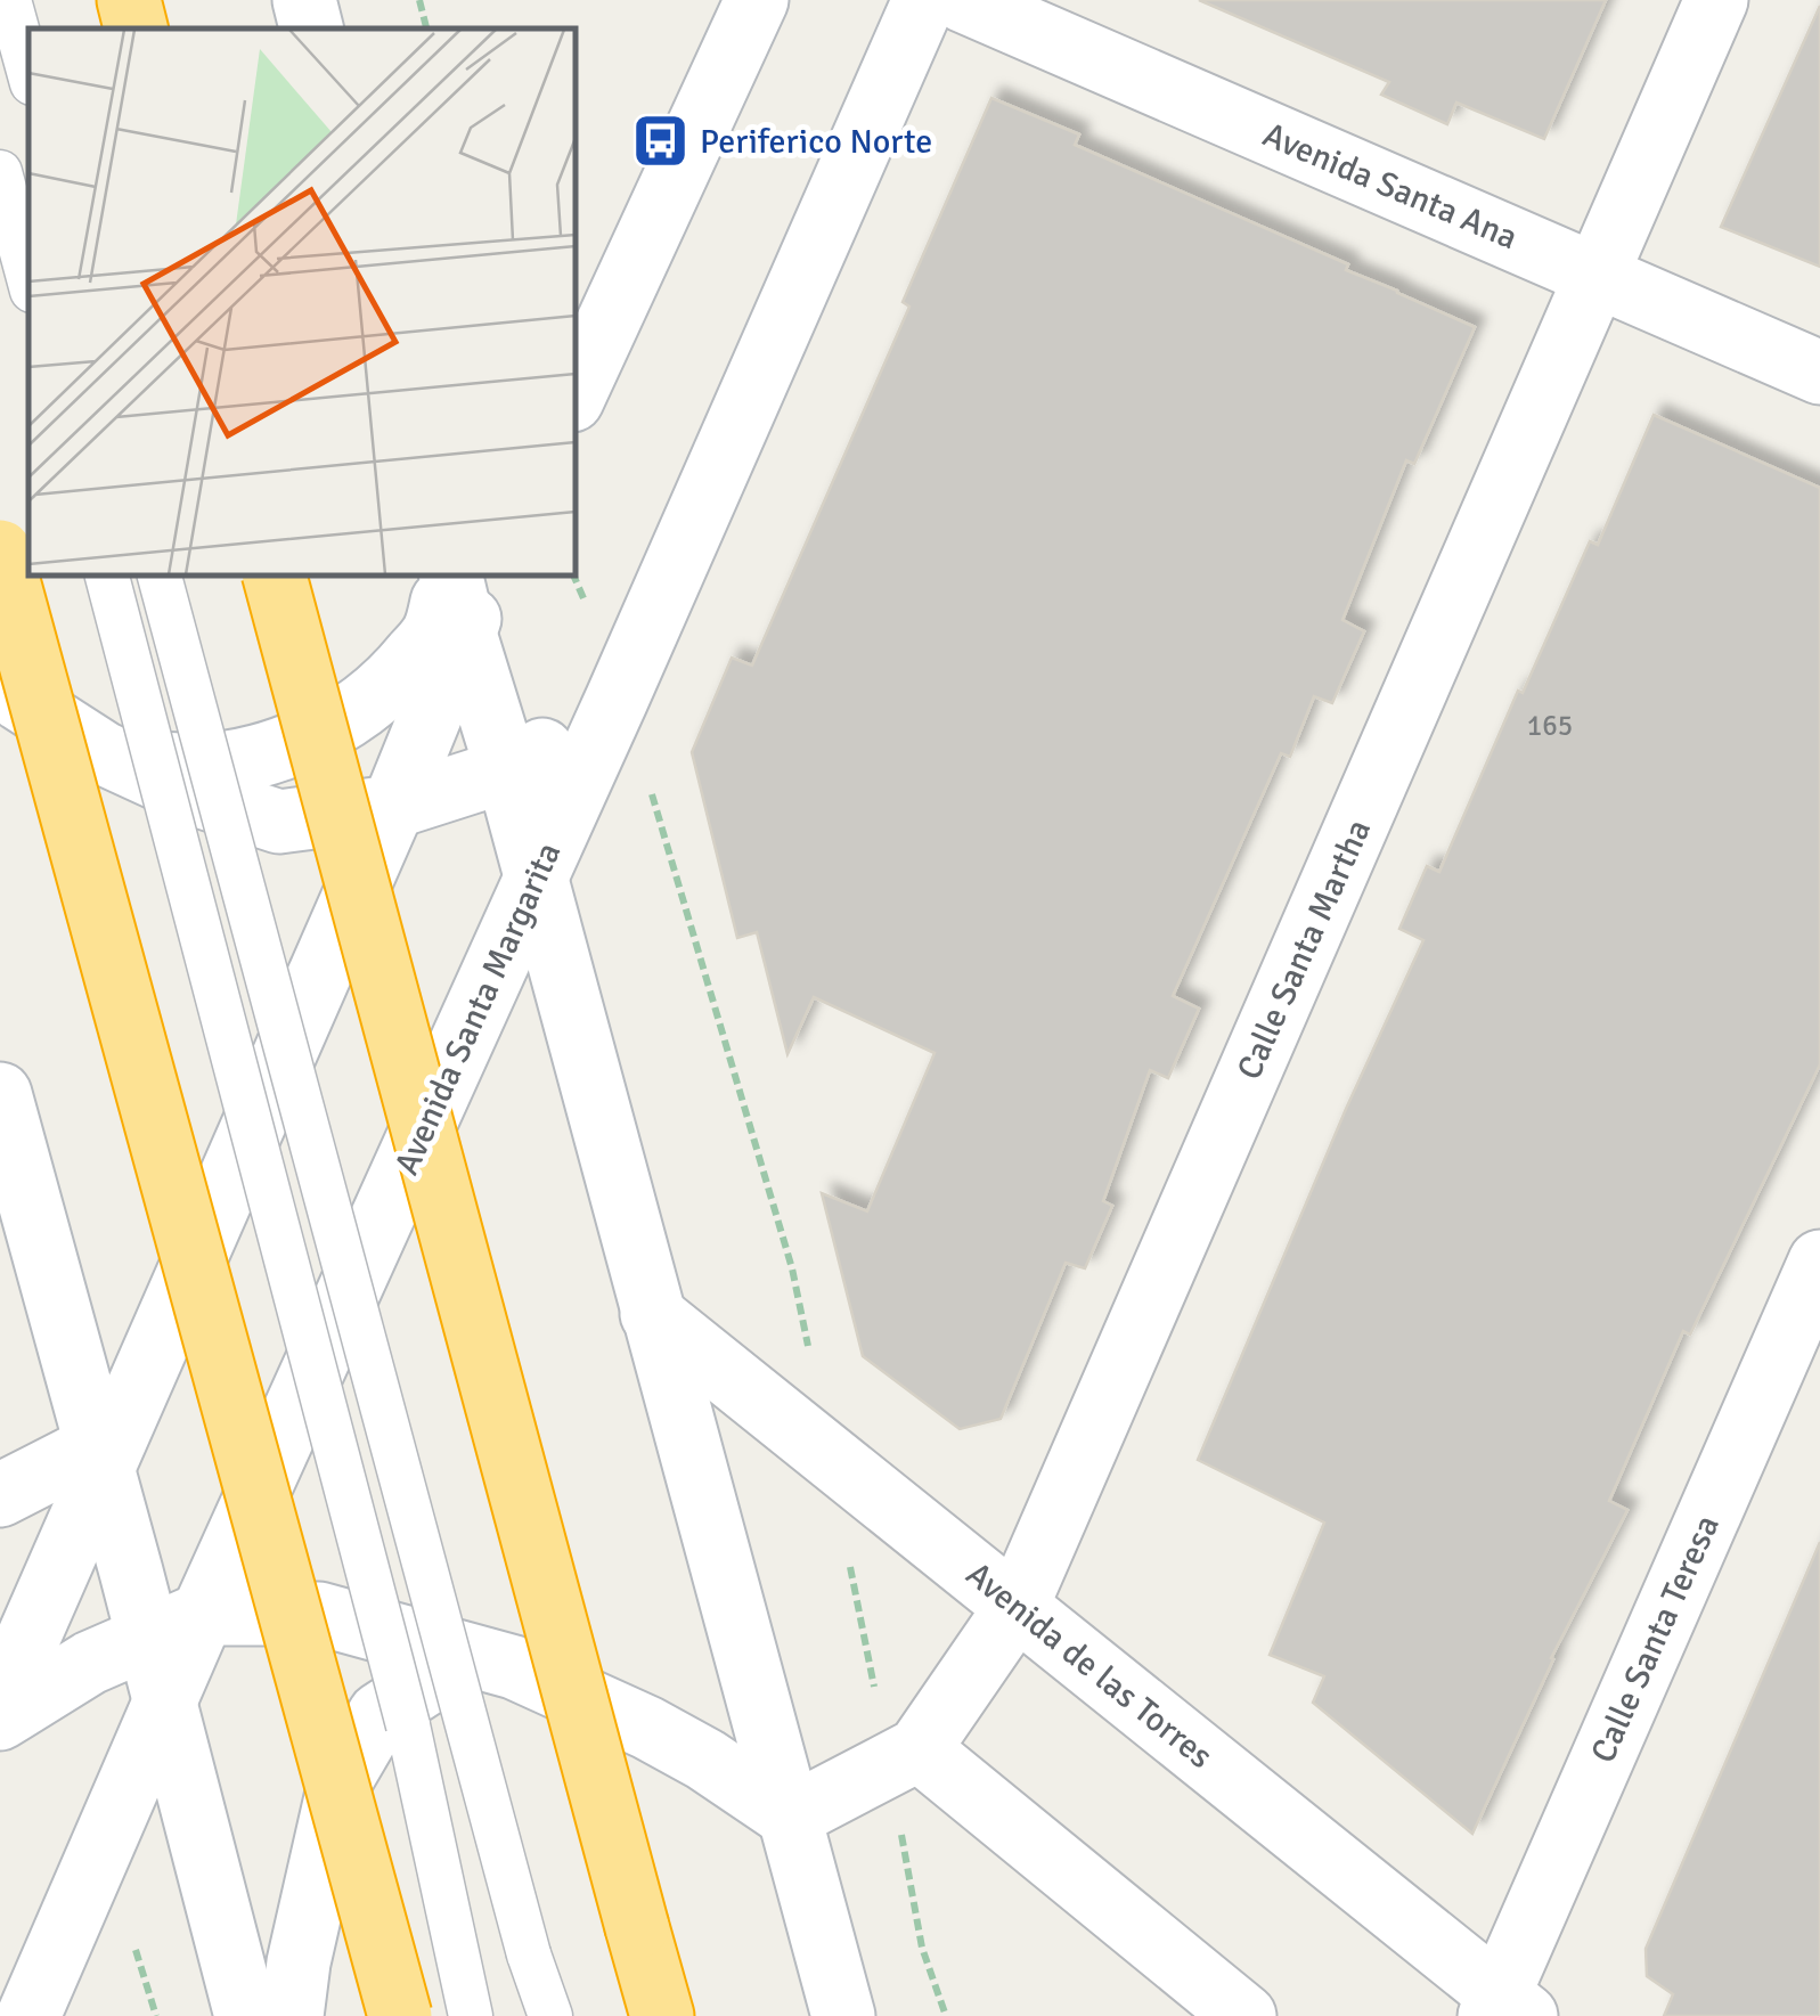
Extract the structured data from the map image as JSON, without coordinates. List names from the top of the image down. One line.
{"streets":{"main road":["Avenida Santa Ana","Calle Santa Martha","Avenida Santa Margarita","Calle Santa Teresa","Avenida de las Torres"]},"crossings":[["Avenida Santa Ana","Calle Santa Martha"],["Calle Santa Martha","Avenida de las Torres"],["Calle Santa Teresa","Avenida de las Torres"]],"places":{"bus stop":["Periferico Norte"]},"house_numbers":["165"]}
